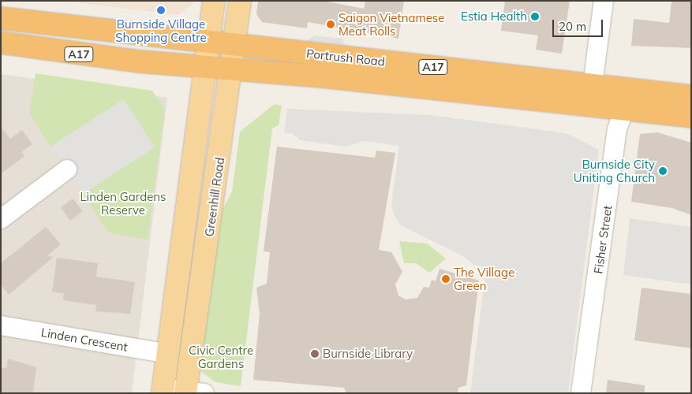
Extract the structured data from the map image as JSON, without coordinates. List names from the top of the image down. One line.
{"streets":{"highway":["A17","Portrush Road"],"main road":["Greenhill Road"],"street":["Fisher Street","Linden Crescent"]},"crossings":[["Portrush Road","Greenhill Road"],["Portrush Road","Fisher Street"]],"parks":["Linden Gardens Reserve","Civic Centre Gardens"],"places":["Burnside Village Shopping Centre","Estia Health","Saigon Vietnamese Meat Rolls","Burnside City Uniting Church","The Village Green","Burnside Library"],"scale_bar":"20 m"}
